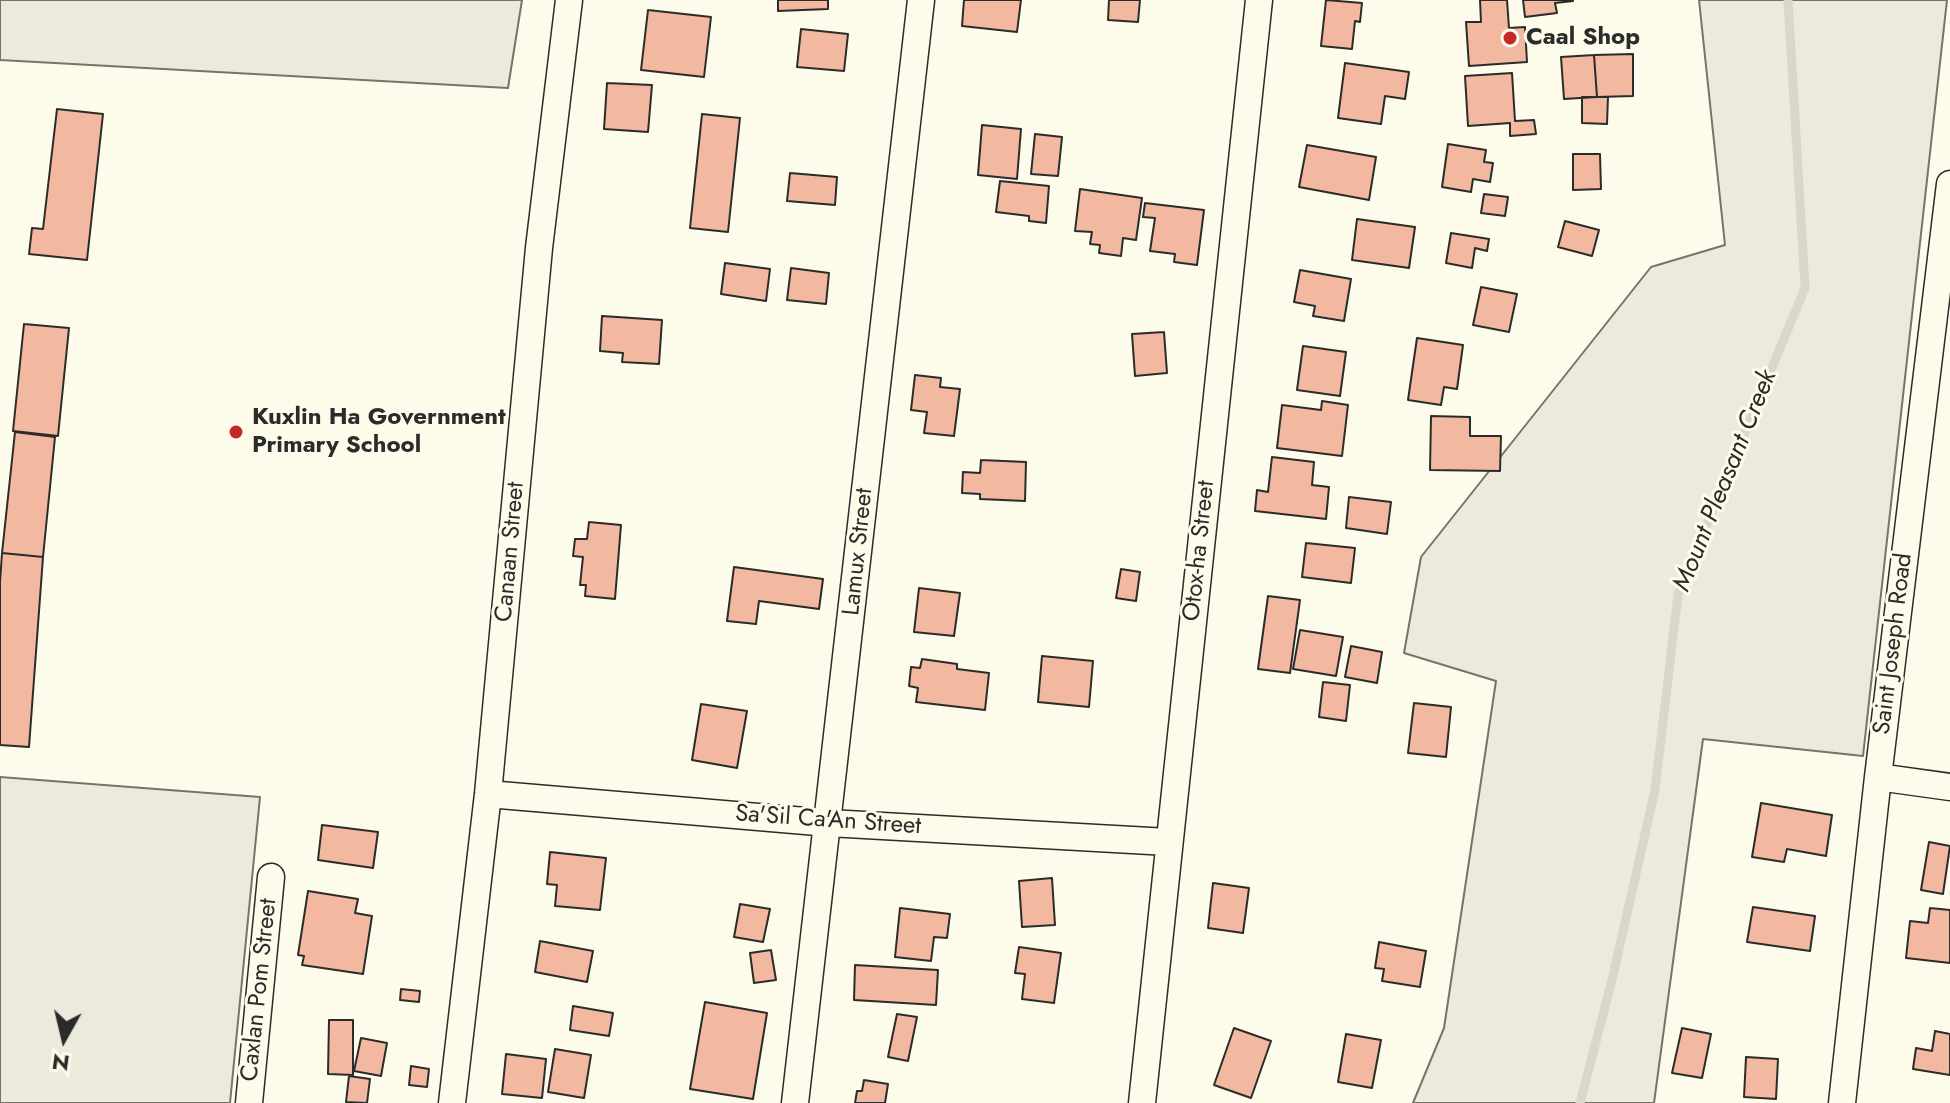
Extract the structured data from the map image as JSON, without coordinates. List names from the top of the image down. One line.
{"streets":{"street":["Otox-ha Street","Canaan Street","Lamux Street","Saint Joseph Road","Sa'Sil Ca'An Street","Caxlan Pom Street"]},"crossings":[["Otox-ha Street","Sa'Sil Ca'An Street"],["Canaan Street","Sa'Sil Ca'An Street"],["Lamux Street","Sa'Sil Ca'An Street"]],"water":["Mount Pleasant Creek"],"places":["Caal Shop","Kuxlin Ha Government Primary School"],"north":"bottom"}
